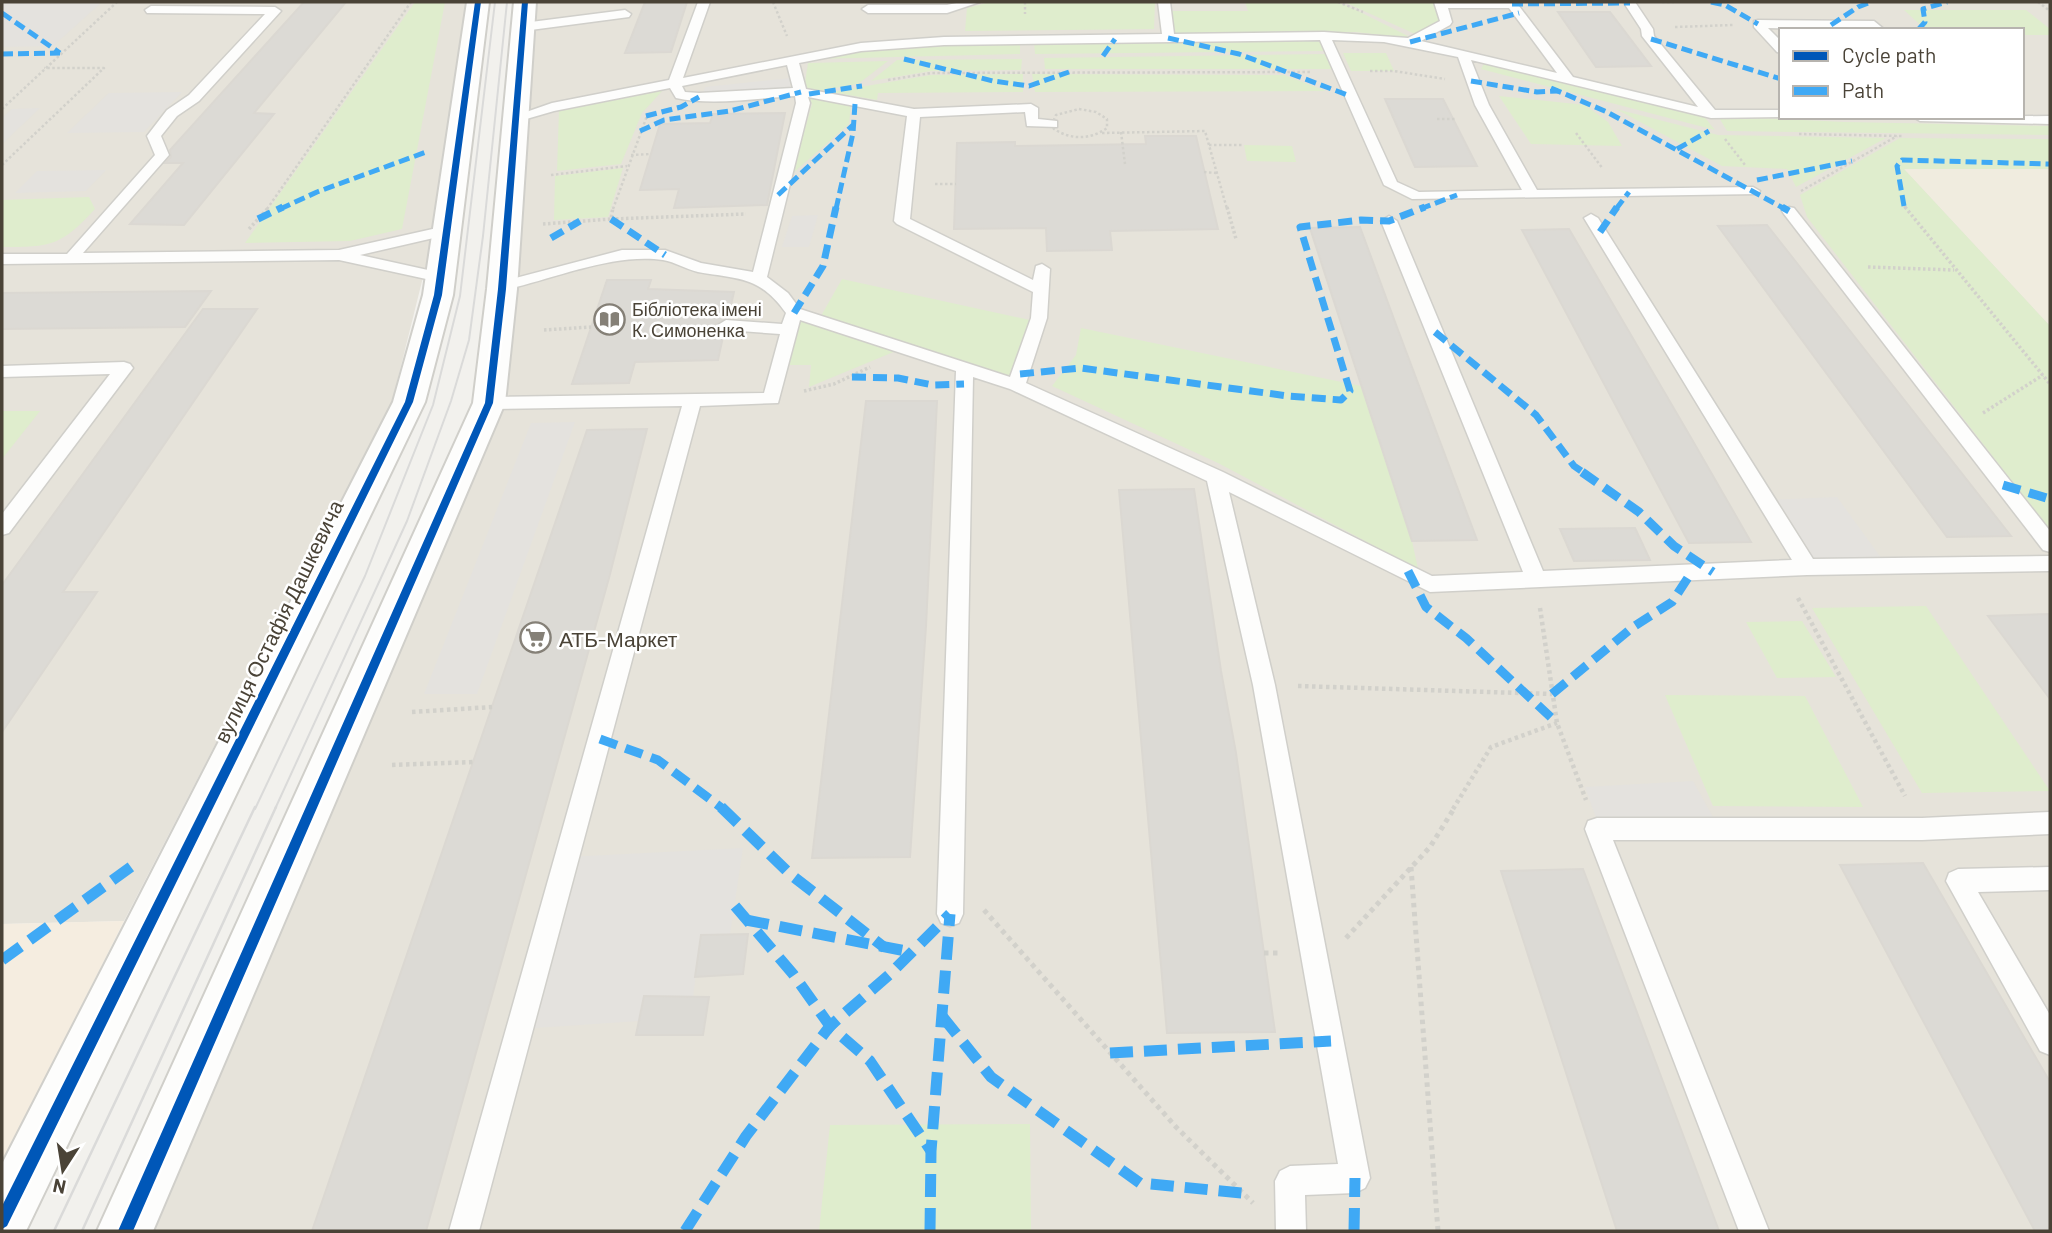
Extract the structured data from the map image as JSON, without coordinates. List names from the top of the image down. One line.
{"streets":{"street":["вулиця Остафія Дашкевича"]},"places":{"library":["Бібліотека імені К. Симоненка"],"supermarket":["АТБ-Маркет"]},"legend":["Cycle path","Path"],"north":"bottom"}
